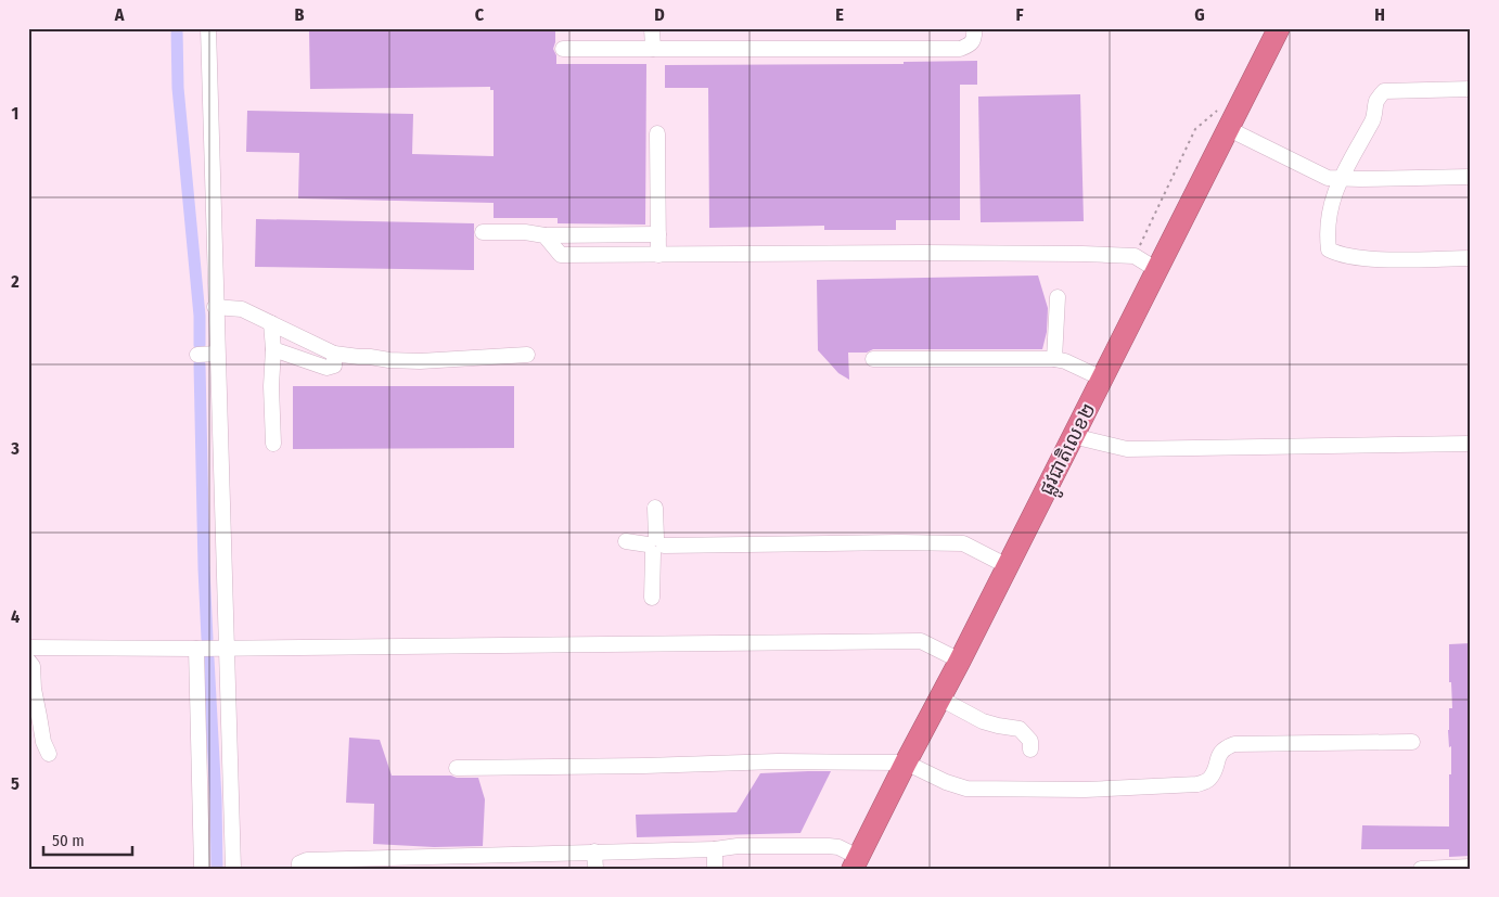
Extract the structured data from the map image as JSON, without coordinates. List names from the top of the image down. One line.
{"streets":{"highway":["ផ្លូវជាតិលេខ២"]},"scale_bar":"50 m","grid":{"columns":["A","B","C","D","E","F","G","H"],"rows":["1","2","3","4","5"]}}
